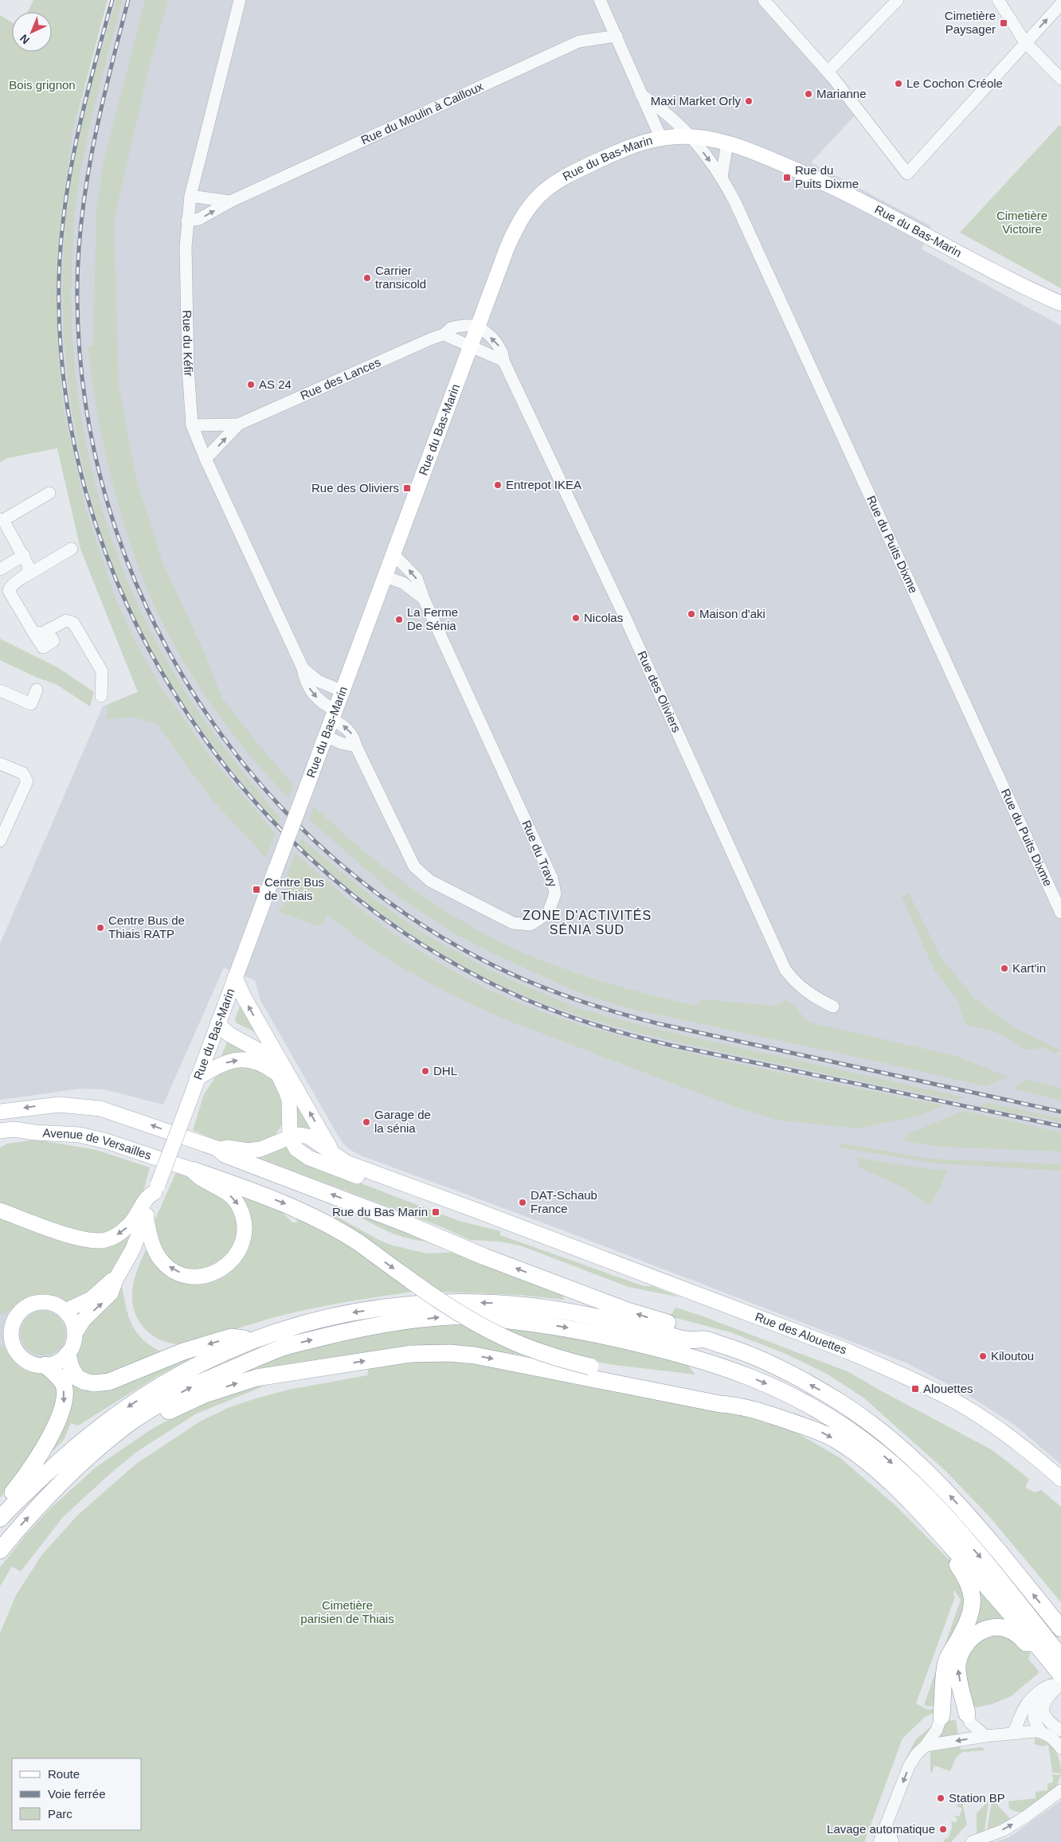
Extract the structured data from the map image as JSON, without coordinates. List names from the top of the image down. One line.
{"streets":{"main road":["Rue du Bas-Marin","Avenue de Versailles","Rue des Alouettes"],"street":["Rue du Moulin à Cailloux","Rue du Kéfir","Rue des Lances","Rue du Puits Dixme","Rue des Oliviers","Rue du Travy"]},"crossings":[["Rue du Moulin à Cailloux","Rue du Kéfir"],["Rue du Bas-Marin","Rue du Kéfir"],["Rue du Bas-Marin","Rue des Lances"],["Rue du Bas-Marin","Rue du Puits Dixme"],["Rue du Bas-Marin","Rue des Oliviers"],["Rue du Bas-Marin","Rue du Travy"],["Rue du Bas-Marin","Avenue de Versailles"],["Rue du Kéfir","Rue des Lances"],["Rue du Kéfir","Rue du Travy"],["Rue des Lances","Rue des Oliviers"]],"districts":["ZONE D'ACTIVITÉS SÉNIA SUD"],"parks":["Bois grignon","Cimetière Victoire","Cimetière parisien de Thiais"],"places":{"transit":["Cimetière Paysager","Rue du Puits Dixme","Rue des Oliviers","Centre Bus de Thiais","Rue du Bas Marin","Alouettes"],"other":["Le Cochon Créole","Marianne","Maxi Market Orly","Carrier transicold","AS 24","Entrepot IKEA","Maison d'aki","Nicolas","La Ferme De Sénia","Centre Bus de Thiais RATP","Kart'in","DHL","Garage de la sénia","DAT-Schaub France","Kiloutou","Station BP","Lavage automatique"]},"legend":["Route","Voie ferrée","Parc"],"north":"bottom left"}
